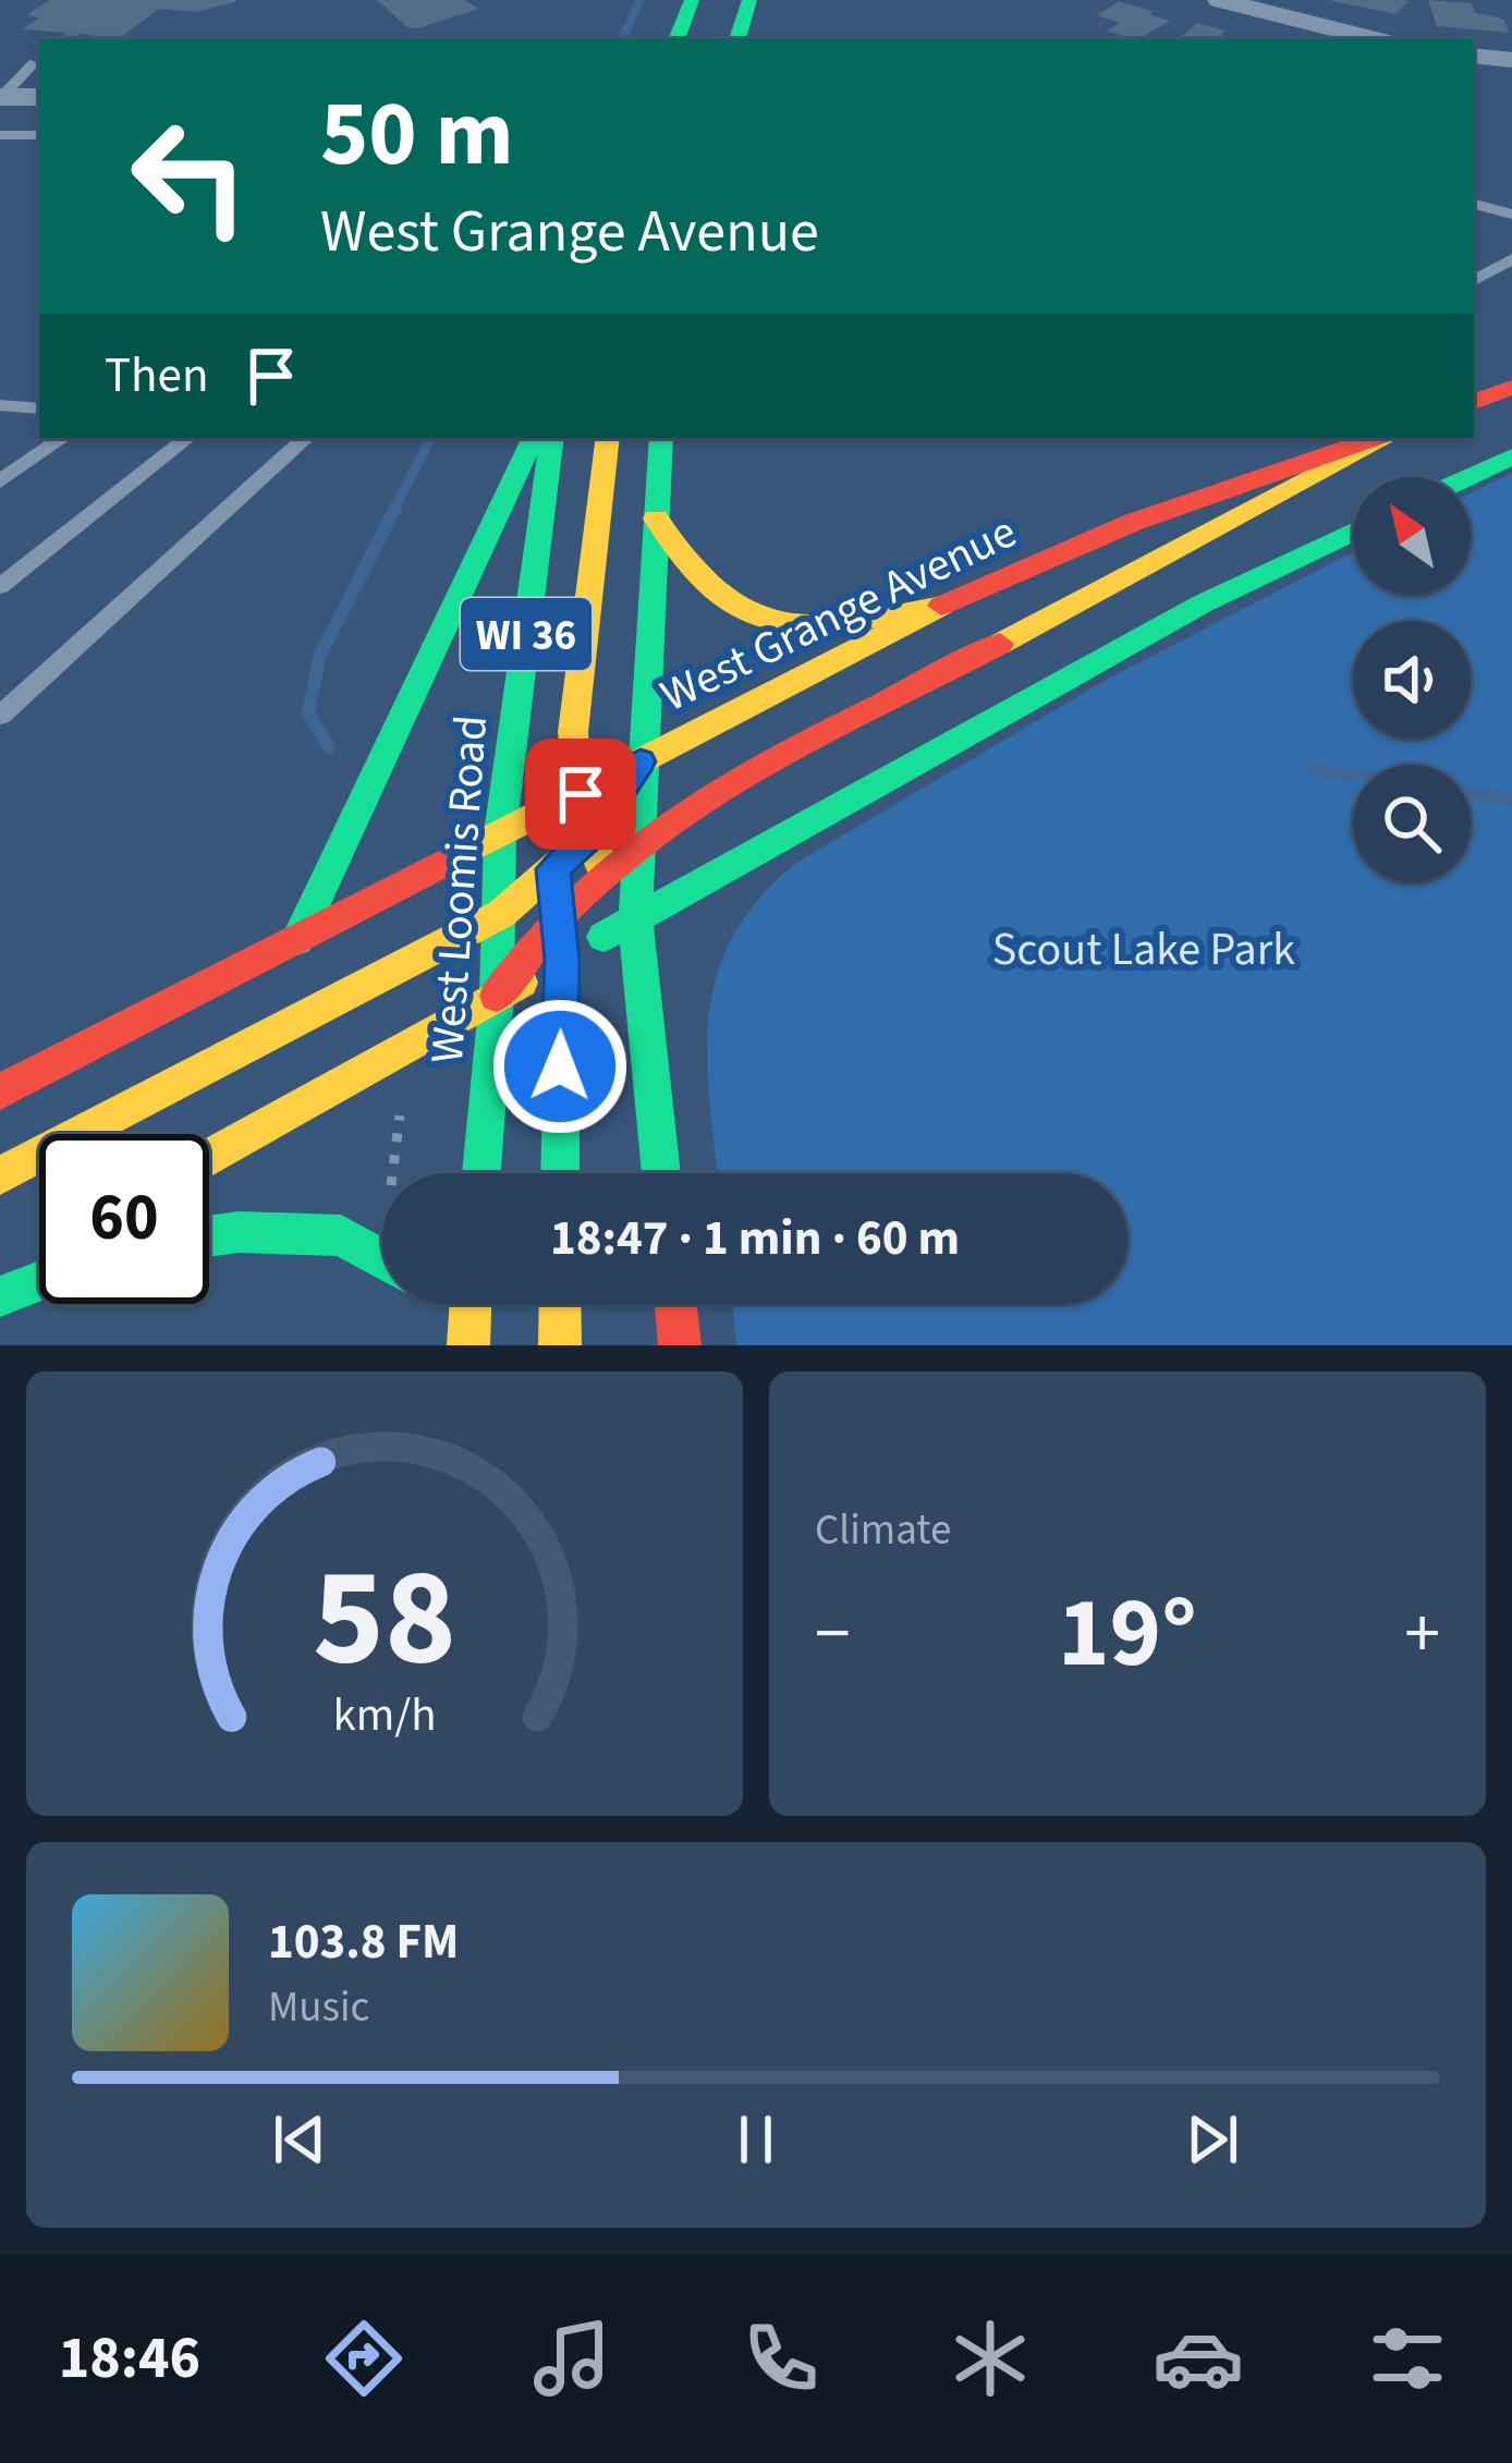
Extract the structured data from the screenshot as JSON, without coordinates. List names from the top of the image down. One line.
{"streets":{"main road":["West Grange Avenue","WI 36","West Loomis Road"]},"crossings":[["West Grange Avenue","WI 36"],["West Grange Avenue","West Loomis Road"]],"parks":["Scout Lake Park"],"north":"top left","page":{"turn":["50 m","West Grange Avenue"],"then":"Then","limit":"60","trip":"18:47 · 1 min · 60 m","tile":"Climate","heat":["−","19°","+"],"song":["103.8 FM","Music"],"tabs":"18:46","gauge":["58","km/h"]}}
